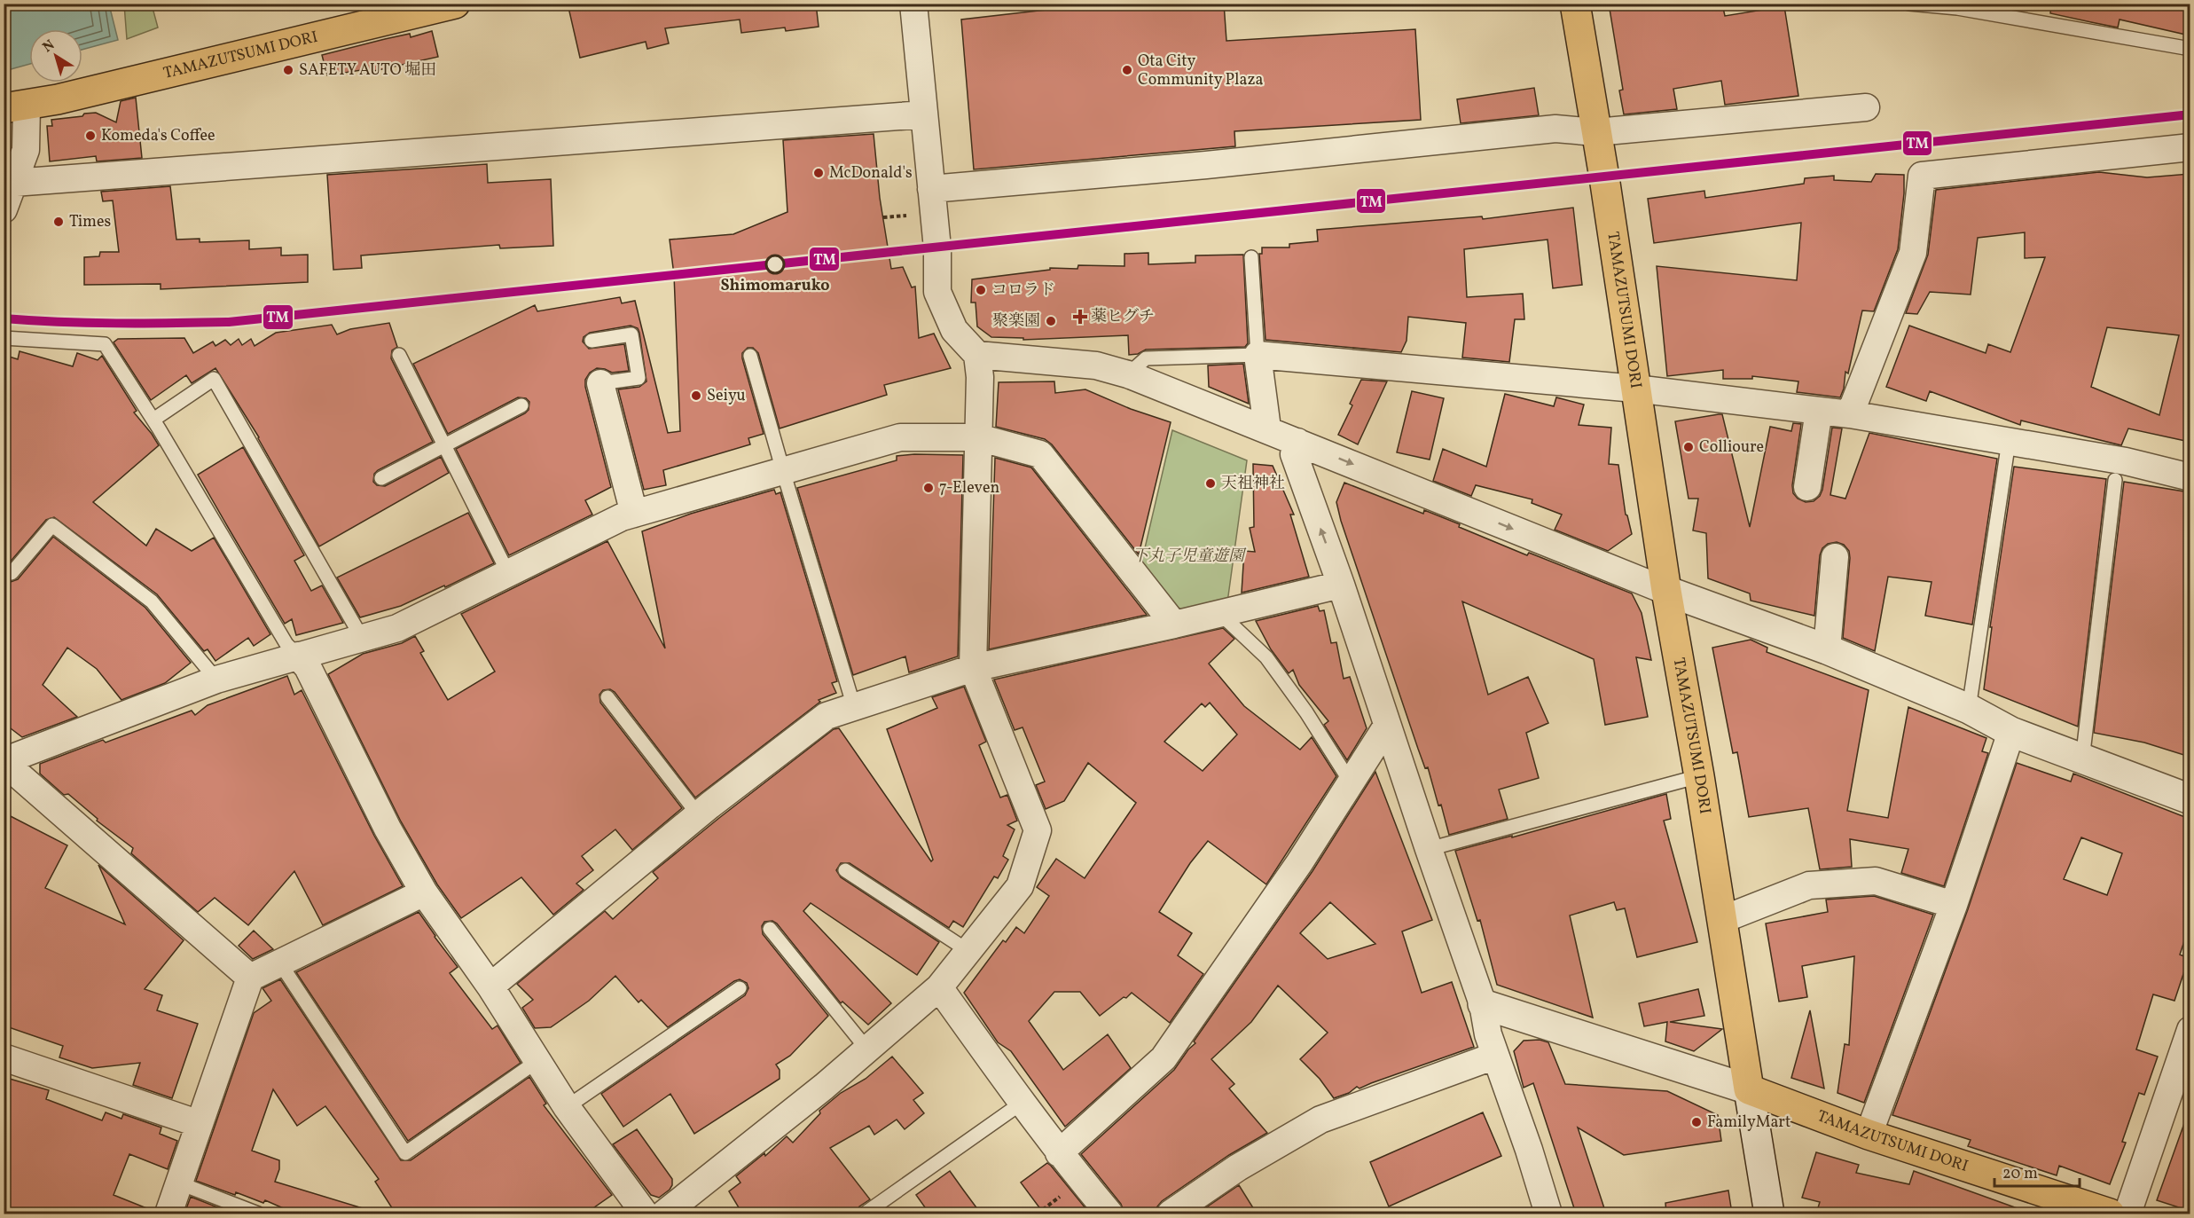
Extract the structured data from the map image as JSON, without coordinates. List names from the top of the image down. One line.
{"streets":{"main road":["TAMAZUTSUMI DORI"]},"parks":["下丸子児童遊園"],"places":{"other":["SAFETY AUTO 堀田","Ota City Community Plaza","Komeda's Coffee","McDonald's","Times","Shimomaruko","コロラド","聚楽園","Seiyu","Collioure","天祖神社","7-Eleven","FamilyMart"],"health":["薬ヒグチ"]},"lines":["transit line TM"],"scale_bar":"20 m","north":"top left"}
